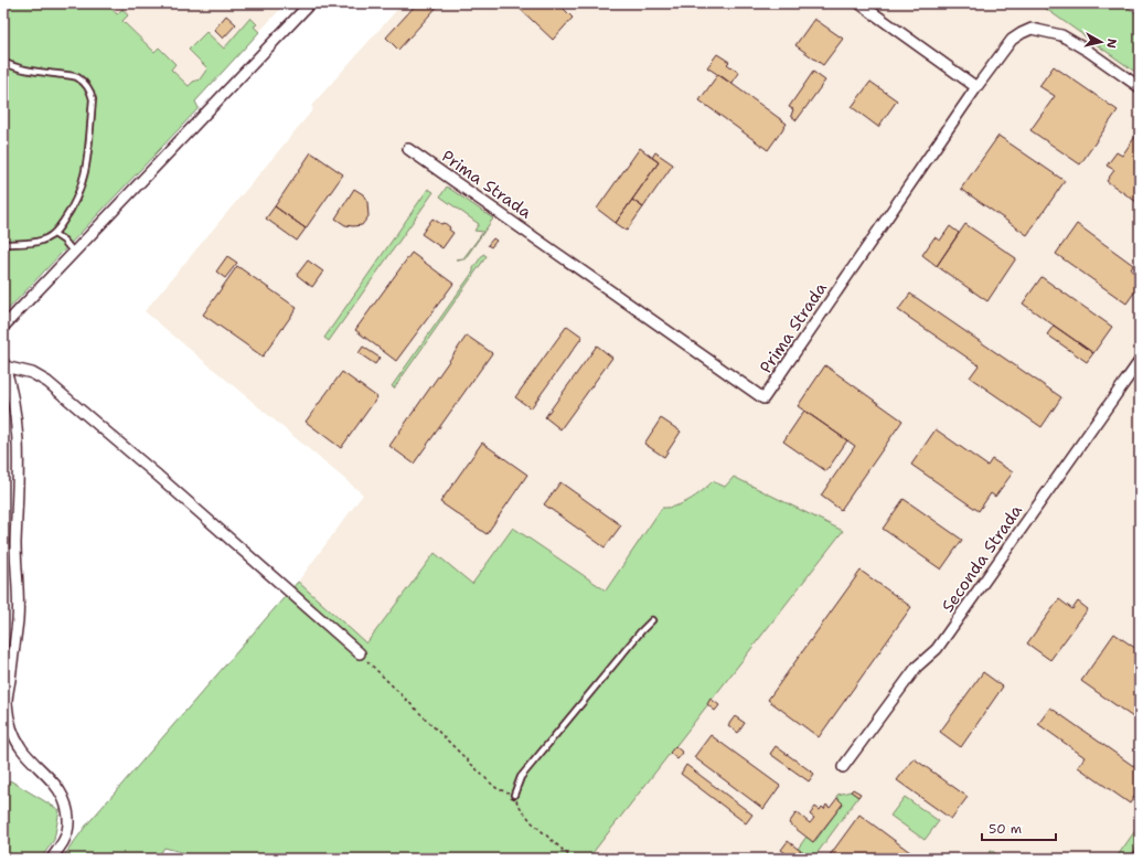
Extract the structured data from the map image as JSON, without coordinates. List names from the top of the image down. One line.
{"streets":{"street":["Prima Strada","Seconda Strada"]},"scale_bar":"50 m","north":"right"}
